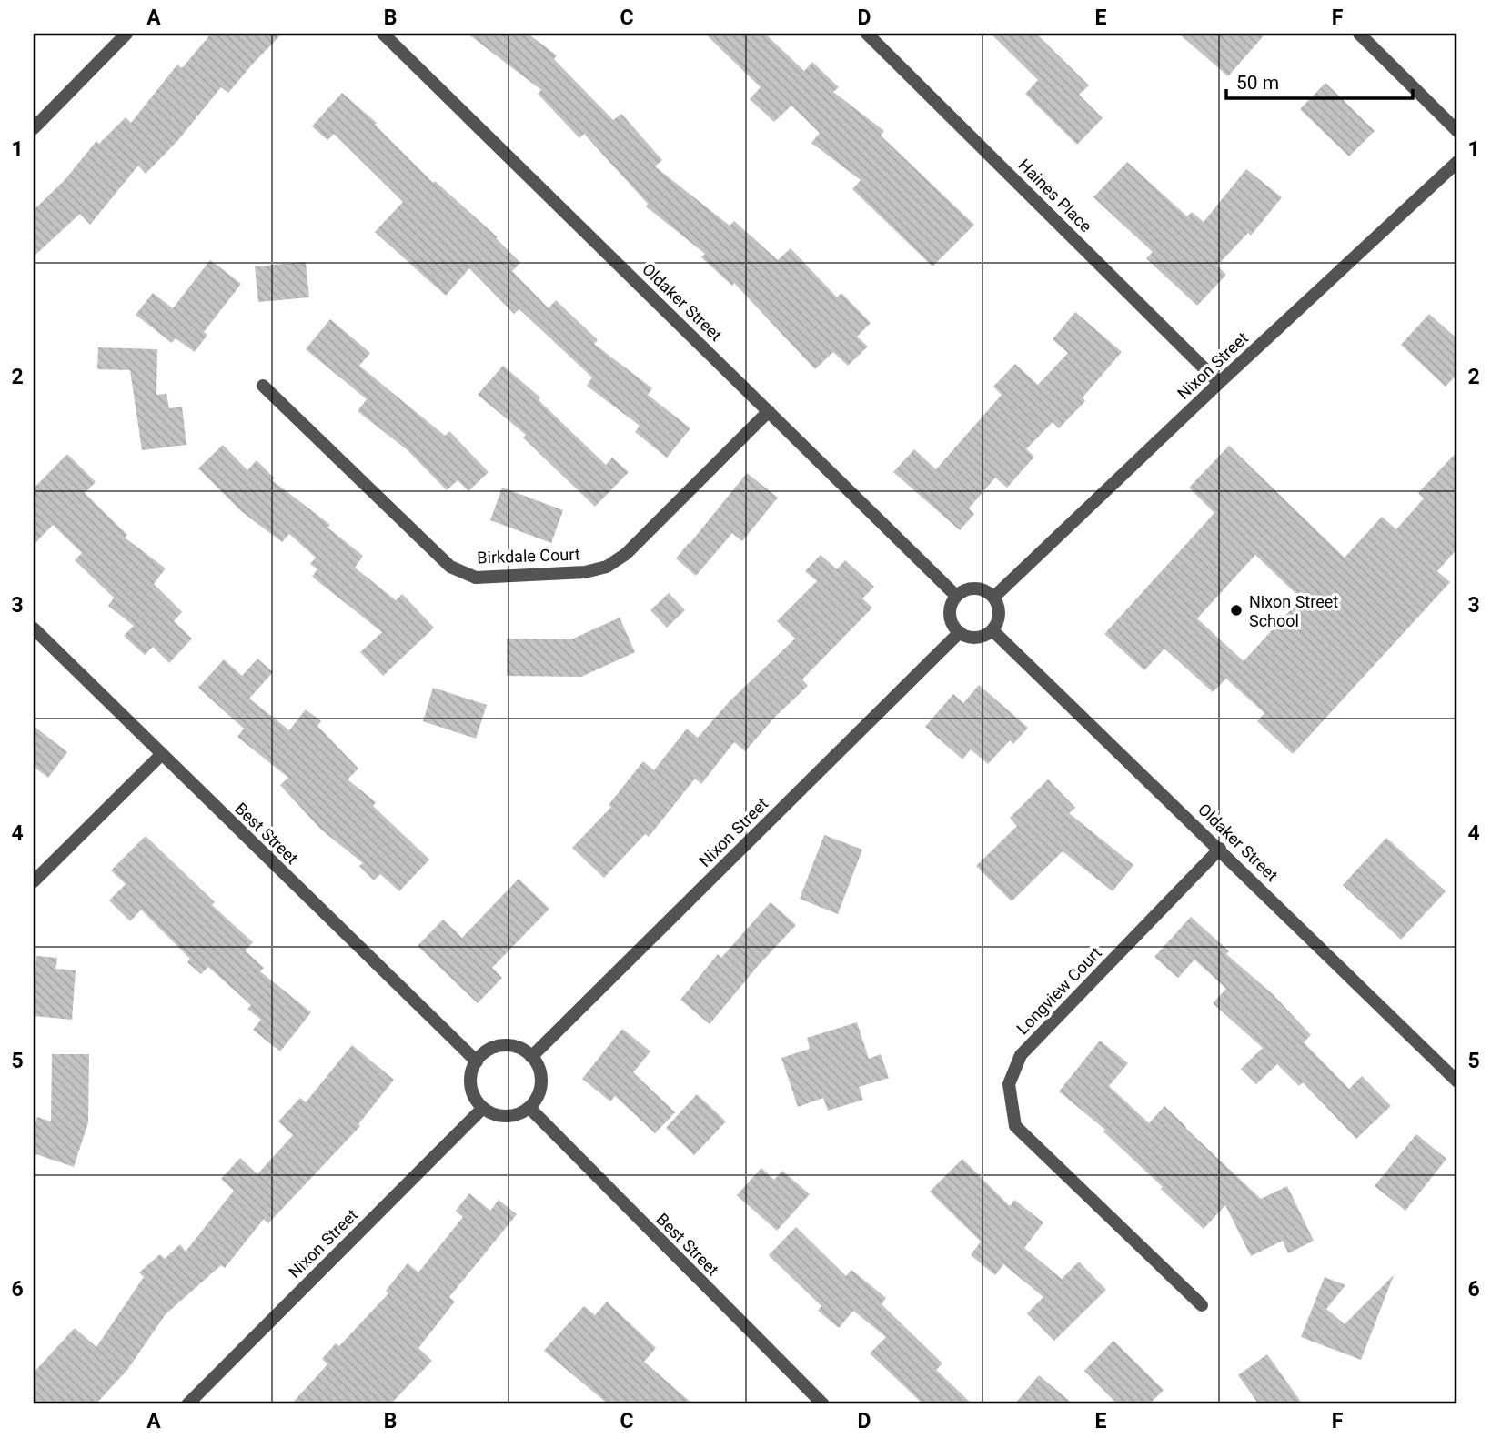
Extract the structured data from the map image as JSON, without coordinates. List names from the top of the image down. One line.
{"streets":{"street":["Haines Place","Oldaker Street","Nixon Street","Birkdale Court","Best Street","Longview Court"]},"crossings":[["Haines Place","Nixon Street"],["Oldaker Street","Nixon Street"],["Oldaker Street","Birkdale Court"],["Oldaker Street","Longview Court"],["Nixon Street","Best Street"]],"places":["Nixon Street School"],"scale_bar":"50 m","grid":{"columns":["A","B","C","D","E","F"],"rows":["1","2","3","4","5","6"]}}
